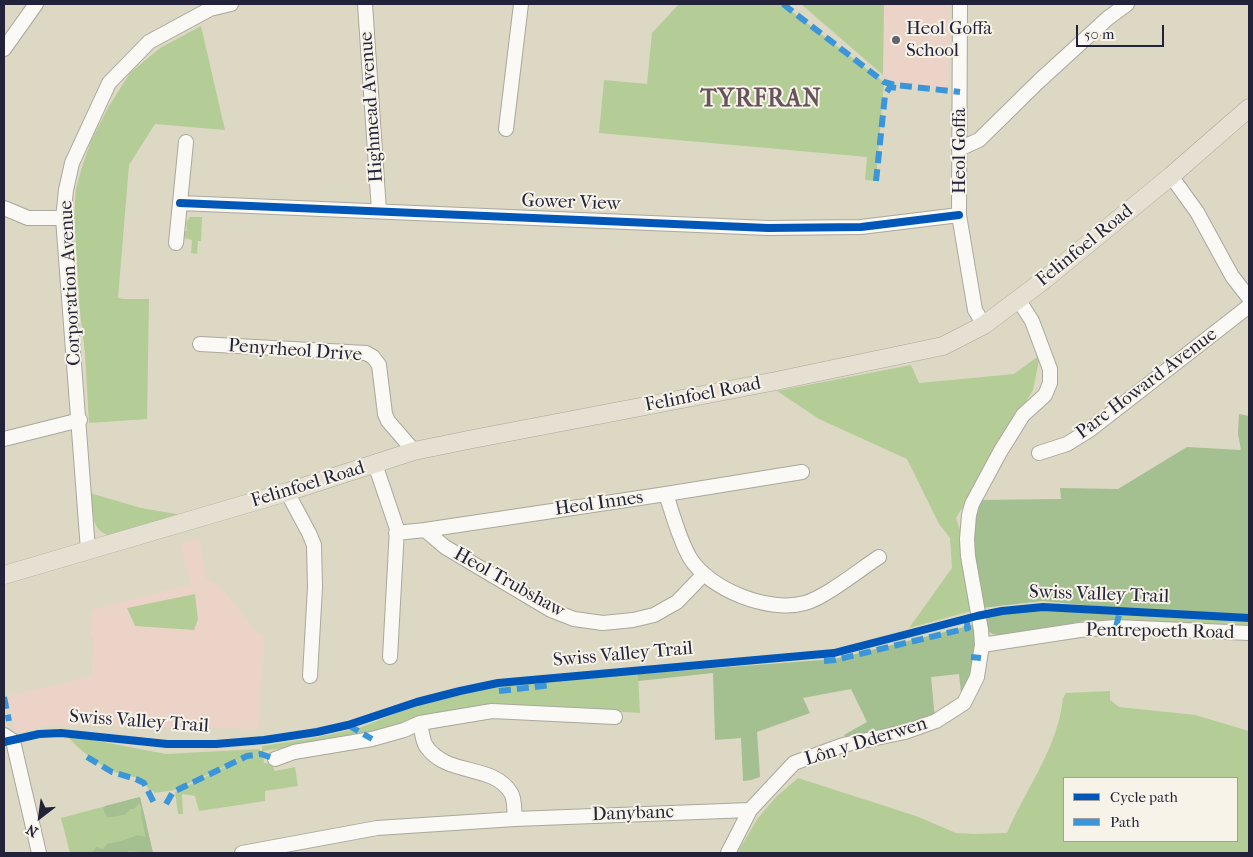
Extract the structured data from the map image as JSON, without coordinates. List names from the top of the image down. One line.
{"streets":{"main road":["Felinfoel Road"],"street":["Highmead Avenue","Heol Goffa","Gower View","Corporation Avenue","Penyrheol Drive","Parc Howard Avenue","Heol Innes","Heol Trubshaw","Pentrepoeth Road","Lôn y Dderwen","Danybanc"],"cycle path":["Swiss Valley Trail"]},"crossings":[["Highmead Avenue","Gower View"],["Heol Goffa","Gower View"],["Heol Goffa","Felinfoel Road"],["Felinfoel Road","Corporation Avenue"],["Felinfoel Road","Penyrheol Drive"],["Felinfoel Road","Lôn y Dderwen"],["Heol Innes","Heol Trubshaw"],["Pentrepoeth Road","Lôn y Dderwen"],["Lôn y Dderwen","Danybanc"]],"districts":["TYRFRAN"],"places":["Heol Goffa School"],"legend":["Cycle path","Path"],"scale_bar":"50 m","north":"bottom left"}
